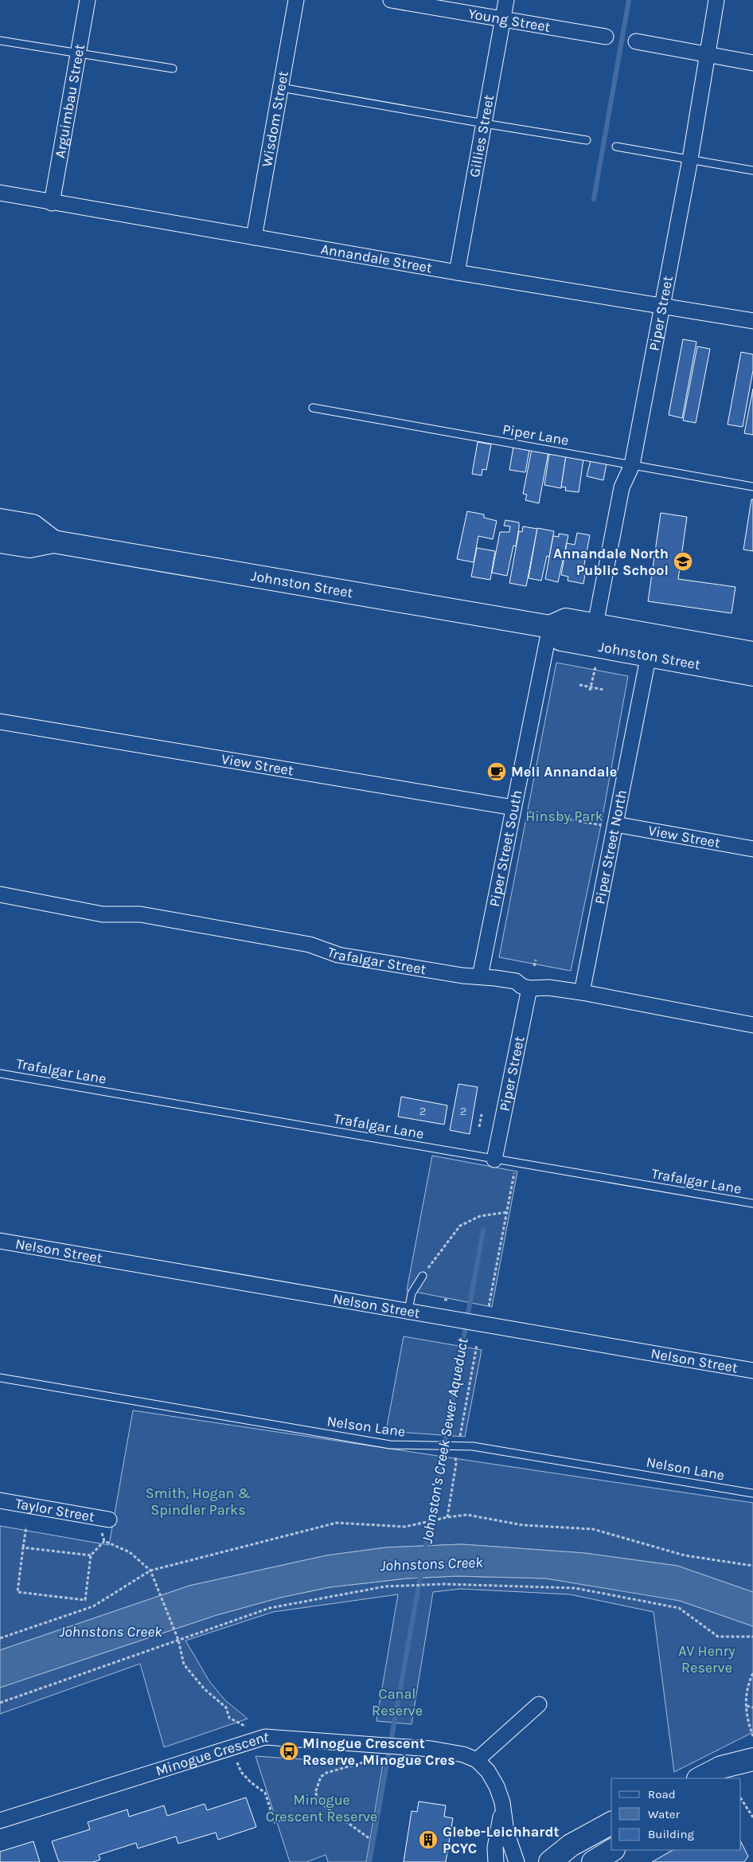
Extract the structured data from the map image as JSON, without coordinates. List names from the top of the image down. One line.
{"streets":{"main road":["Johnston Street"],"street":["Young Street","Arguimbau Street","Wisdom Street","Gillies Street","Annandale Street","Piper Street","View Street","Piper Street North","Piper Street South","Trafalgar Street","Nelson Street","Taylor Street","Minogue Crescent"],"lane":["Piper Lane","Trafalgar Lane","Nelson Lane"]},"crossings":[["Young Street","Gillies Street"],["Arguimbau Street","Annandale Street"],["Wisdom Street","Annandale Street"],["Gillies Street","Annandale Street"],["Annandale Street","Piper Street"],["Piper Street","Piper Lane"],["Piper Street","Johnston Street"],["Piper Street","Trafalgar Street"],["Piper Street","Trafalgar Lane"],["Johnston Street","Piper Street North"],["Johnston Street","Piper Street South"],["View Street","Piper Street North"],["View Street","Piper Street South"],["Piper Street North","Trafalgar Street"],["Piper Street South","Trafalgar Street"]],"water":["Johnston's Creek Sewer Aqueduct","Johnstons Creek"],"parks":["Hinsby Park","Smith, Hogan & Spindler Parks","AV Henry Reserve","Canal Reserve","Minogue Crescent Reserve"],"places":{"school or university":["Annandale North Public School"],"cafe":["Meli Annandale"],"bus stop":["Minogue Crescent Reserve, Minogue Cres"],"building":["Glebe-Leichhardt PCYC"]},"house_numbers":["2","2"],"legend":["Road","Water","Building"]}
